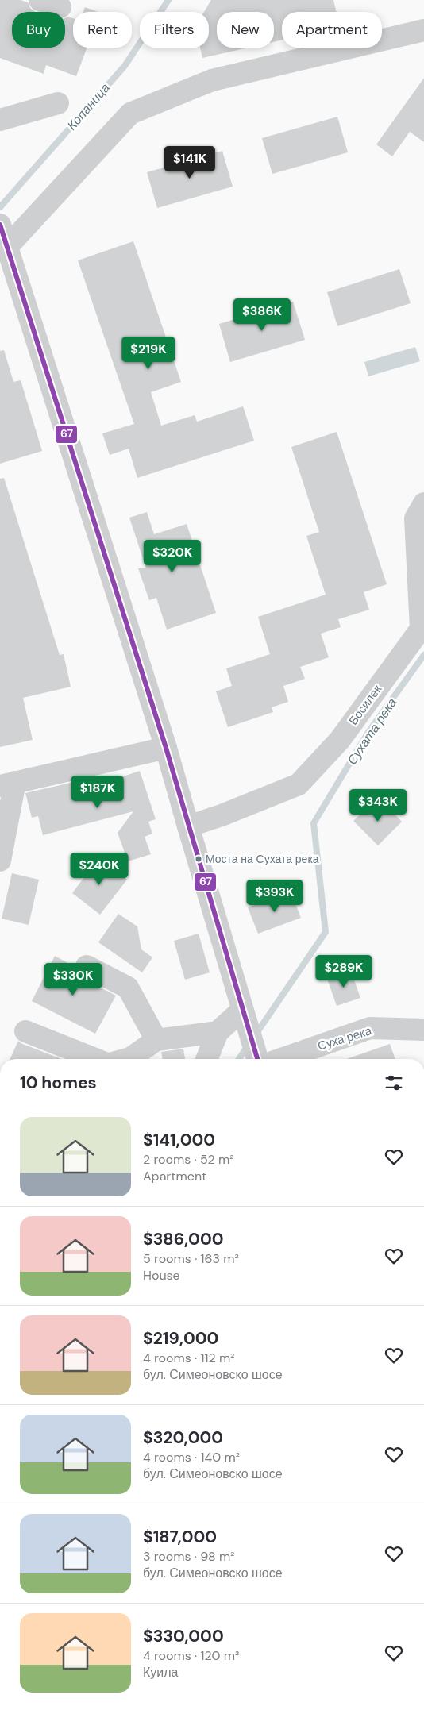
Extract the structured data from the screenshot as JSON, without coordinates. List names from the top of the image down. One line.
{"streets":{"street":["Босилек","Суха река"]},"water":["Копаница","Сухата река"],"places":["Моста на Сухата река"],"lines":["transit line 67"],"page":{"chip":["Buy","Rent","Filters","New","Apartment"],"price":["$141K","$386K","$219K","$320K","$187K","$343K","$240K","$393K","$289K","$330K"],"heading":"10 homes","list":[{"name":"$141,000","note":"2 rooms · 52 m² · Apartment"},{"name":"$386,000","note":"5 rooms · 163 m² · House"},{"name":"$219,000","note":"4 rooms · 112 m² · бул. Симеоновско шосе"},{"name":"$320,000","note":"4 rooms · 140 m² · бул. Симеоновско шосе"},{"name":"$187,000","note":"3 rooms · 98 m² · бул. Симеоновско шосе"},{"name":"$330,000","note":"4 rooms · 120 m² · Куила"}]}}
